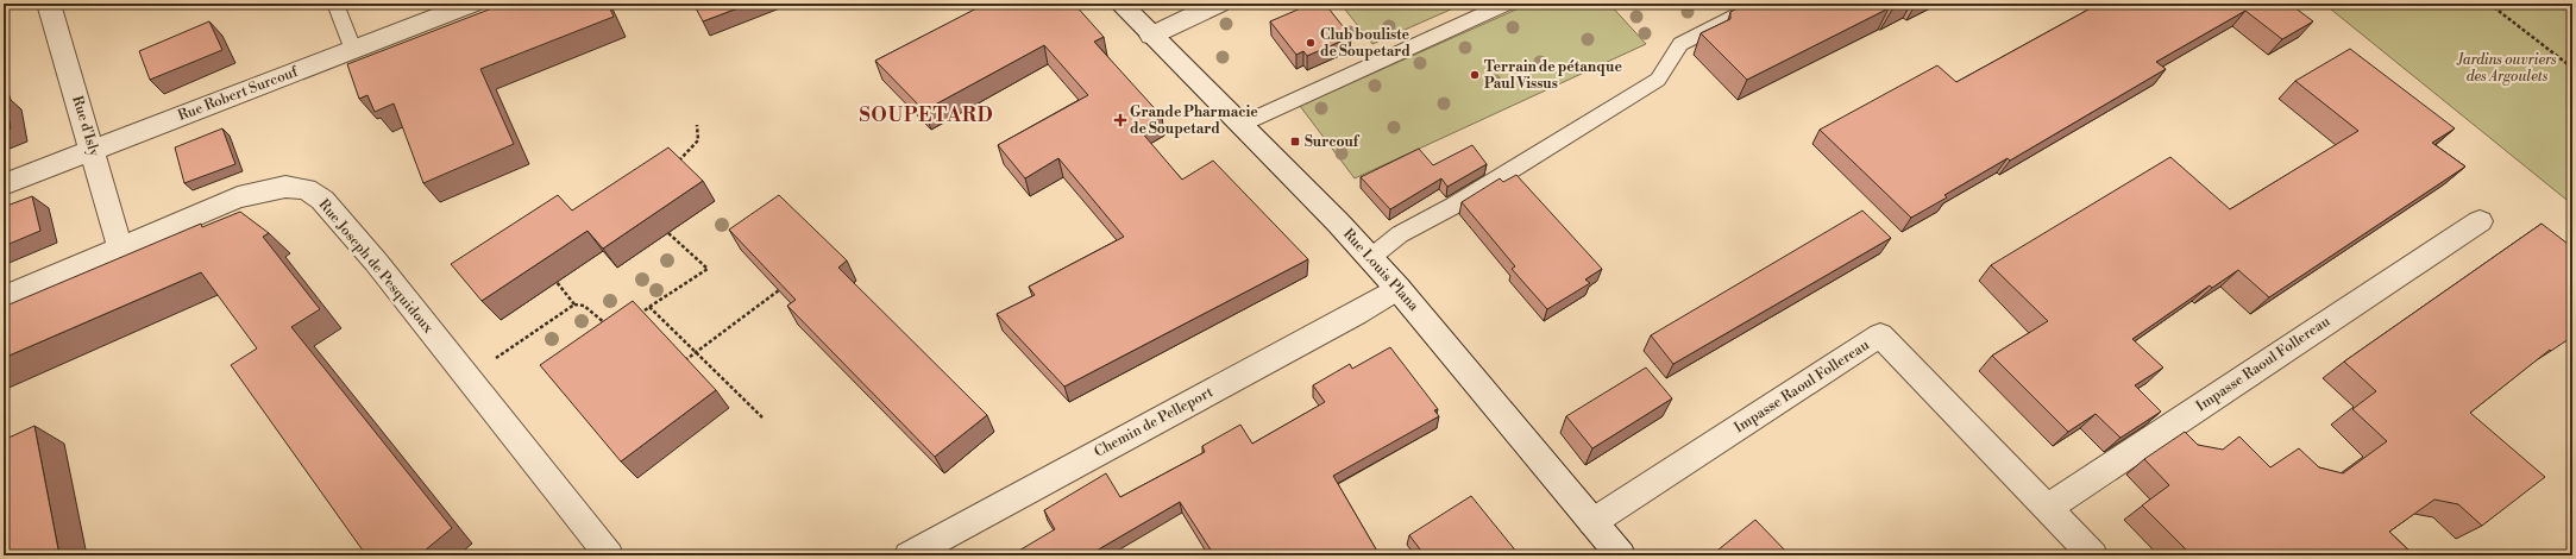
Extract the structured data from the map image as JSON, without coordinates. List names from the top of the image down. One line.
{"streets":{"street":["Rue Robert Surcouf","Rue d'Isly","Rue Joseph de Pesquidoux","Rue Louis Plana","Impasse Raoul Follereau","Chemin de Pelleport"]},"crossings":[["Rue Robert Surcouf","Rue d'Isly"],["Rue d'Isly","Rue Joseph de Pesquidoux"],["Rue Louis Plana","Impasse Raoul Follereau"],["Rue Louis Plana","Chemin de Pelleport"]],"districts":["SOUPETARD"],"parks":["Jardins ouvriers des Argoulets"],"places":{"other":["Club bouliste de Soupetard","Terrain de pétanque Paul Vissus"],"health":["Grande Pharmacie de Soupetard"],"transit":["Surcouf"]}}
